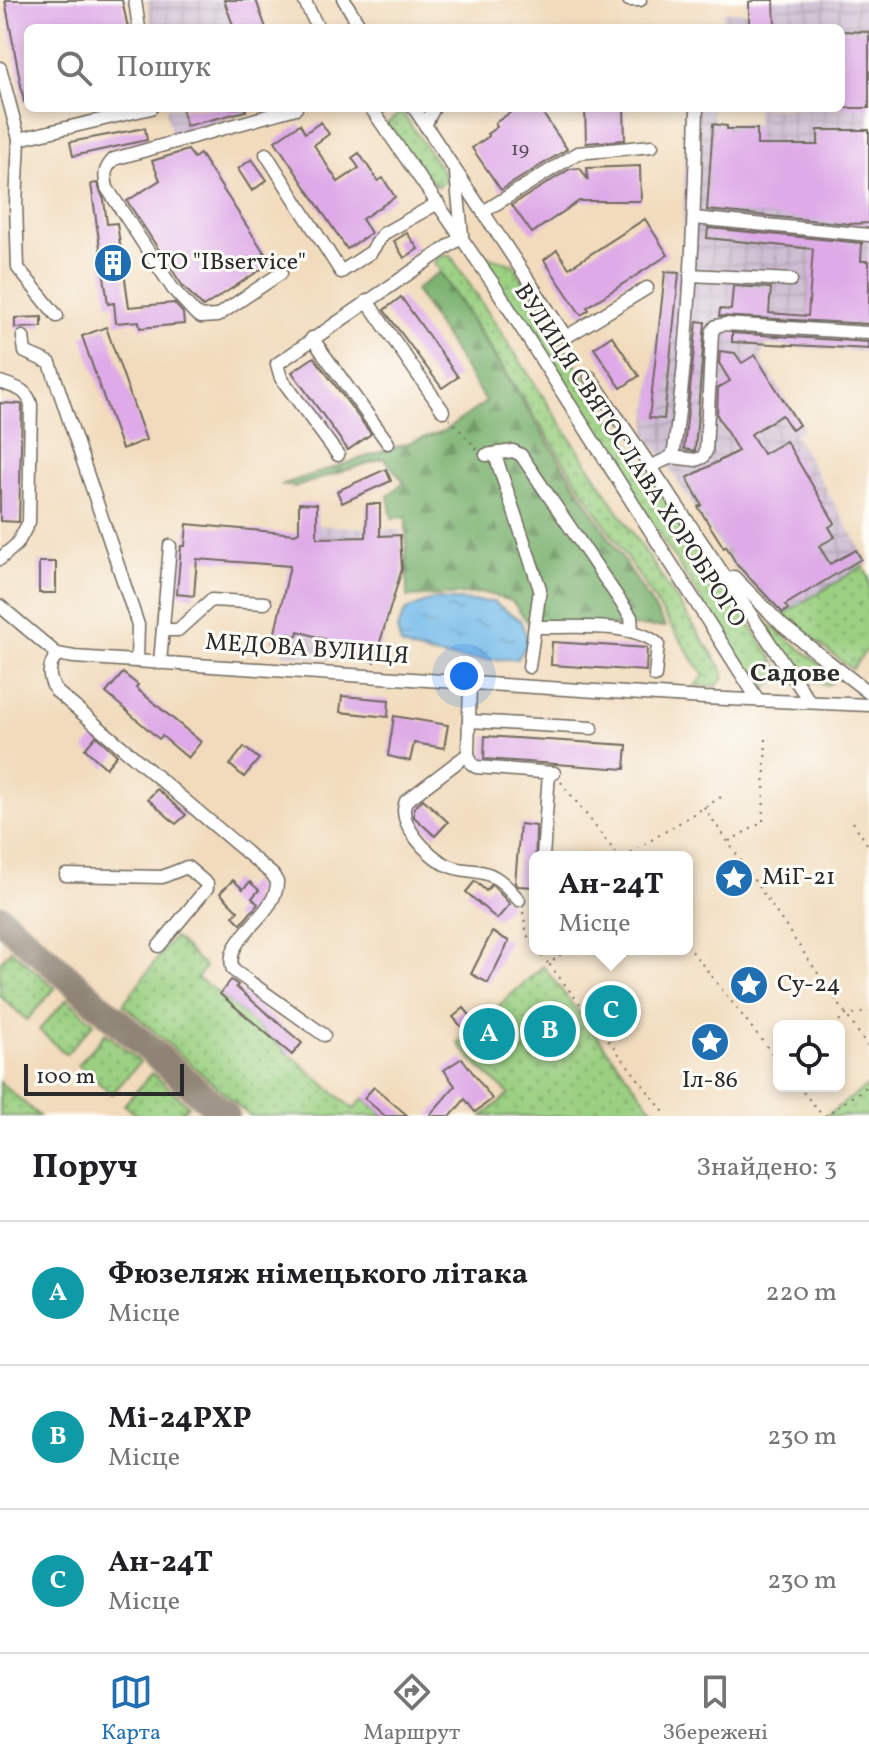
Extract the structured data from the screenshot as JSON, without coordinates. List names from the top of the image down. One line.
{"streets":{"street":["ВУЛИЦЯ СВЯТОСЛАВА ХОРОБРОГО","МЕДОВА ВУЛИЦЯ"]},"crossings":[["ВУЛИЦЯ СВЯТОСЛАВА ХОРОБРОГО","МЕДОВА ВУЛИЦЯ"]],"districts":["Садове"],"places":{"building":["СТО \"IBservice\""],"place":["МіГ-21","Су-24","Іл-86"]},"house_numbers":["19"],"scale_bar":"100 m","page":{"search":"Пошук","popup":["Ан-24Т","Місце"],"pins":["C","B","A"],"scale":"100 m","heading":["Поруч","Знайдено: 3"],"list":[{"mark":"A","name":"Фюзеляж німецького літака","note":"Місце","value":"220 m"},{"mark":"B","name":"Мі-24РХР","note":"Місце","value":"230 m"},{"mark":"C","name":"Ан-24Т","note":"Місце","value":"230 m"}],"nav":["Карта","Маршрут","Збережені"]}}
